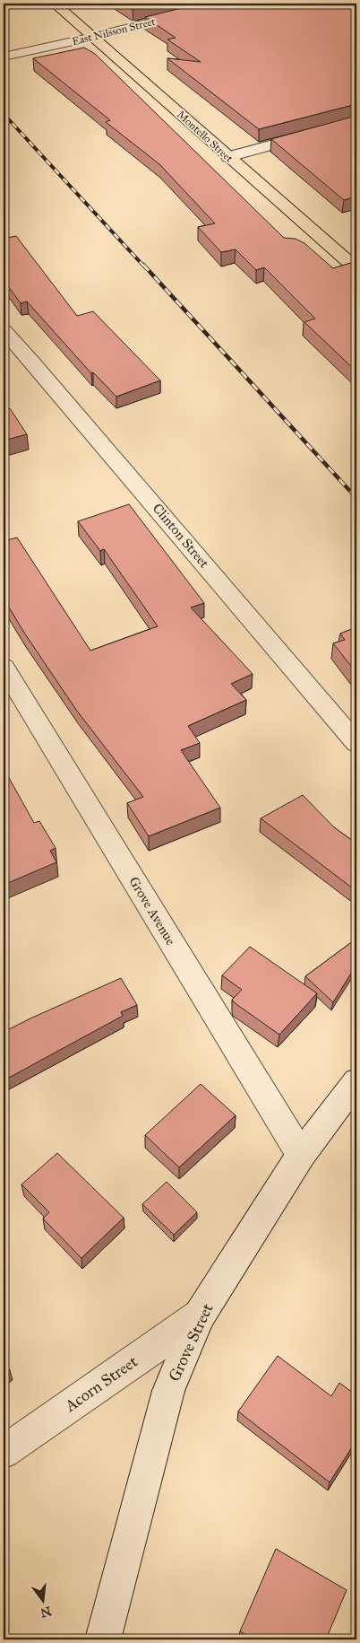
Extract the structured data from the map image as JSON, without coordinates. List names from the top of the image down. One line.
{"streets":{"main road":["Montello Street"],"street":["East Nilsson Street","Clinton Street","Grove Avenue","Grove Street","Acorn Street"]},"crossings":[["East Nilsson Street","Montello Street"],["Grove Avenue","Grove Street"],["Grove Street","Acorn Street"]],"north":"bottom"}
